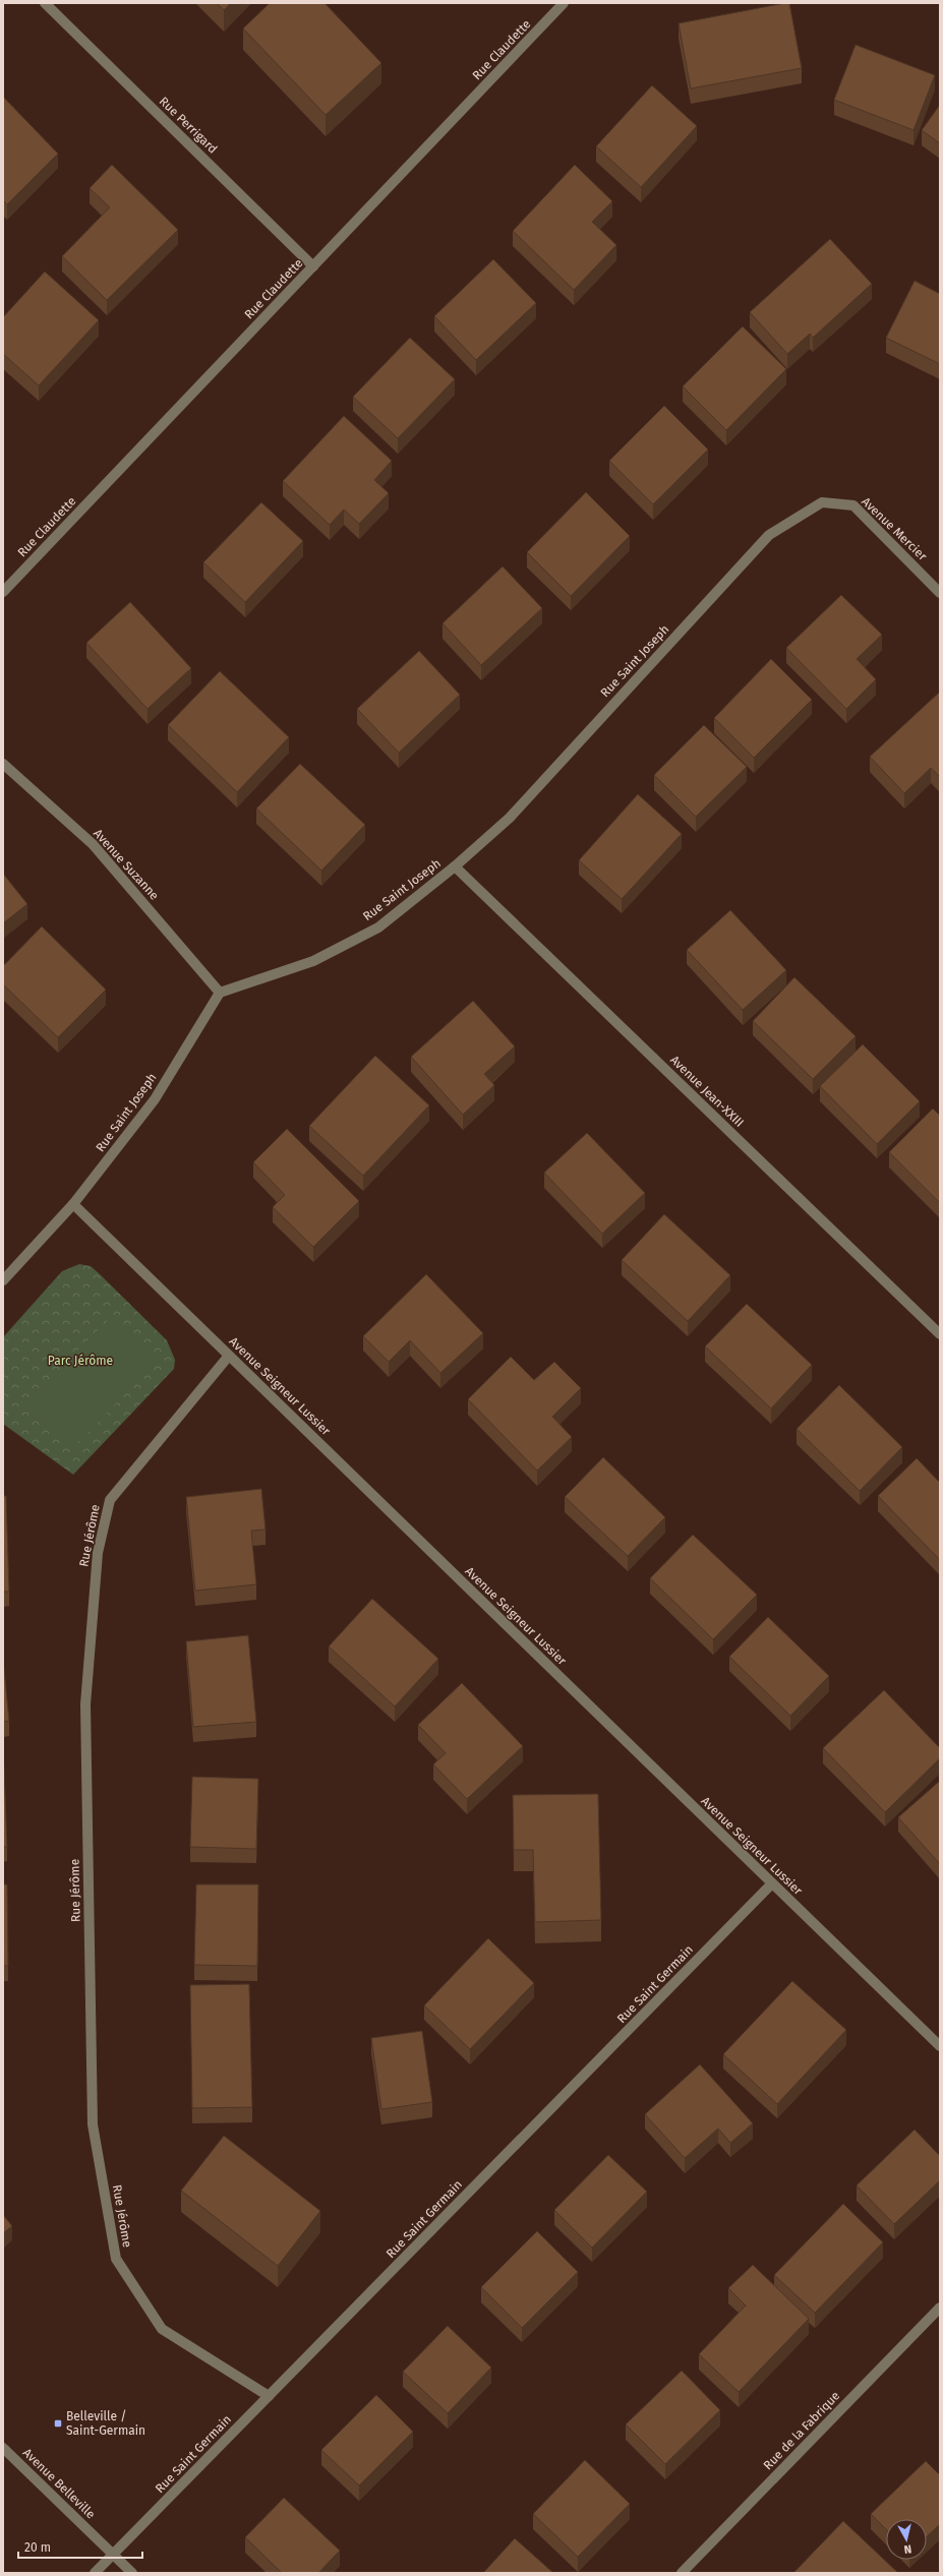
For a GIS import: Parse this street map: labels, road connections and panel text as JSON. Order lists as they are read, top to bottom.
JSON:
{
  "streets": {
    "street": [
      "Rue Claudette",
      "Rue Perrigard",
      "Avenue Mercier",
      "Rue Saint Joseph",
      "Avenue Suzanne",
      "Avenue Jean-XXIII",
      "Avenue Seigneur Lussier",
      "Rue Jérôme",
      "Rue Saint Germain",
      "Rue de la Fabrique",
      "Avenue Belleville"
    ]
  },
  "crossings": [
    ["Rue Claudette", "Rue Perrigard"],
    ["Avenue Mercier", "Rue Saint Joseph"],
    ["Rue Saint Joseph", "Avenue Suzanne"],
    ["Rue Saint Joseph", "Avenue Jean-XXIII"],
    ["Rue Saint Joseph", "Avenue Seigneur Lussier"],
    ["Avenue Seigneur Lussier", "Rue Jérôme"],
    ["Avenue Seigneur Lussier", "Rue Saint Germain"],
    ["Rue Jérôme", "Rue Saint Germain"],
    ["Rue Saint Germain", "Avenue Belleville"]
  ],
  "parks": ["Parc Jérôme"],
  "places": {
    "transit": ["Belleville / Saint-Germain"]
  },
  "scale_bar": "20 m",
  "north": "bottom"
}
